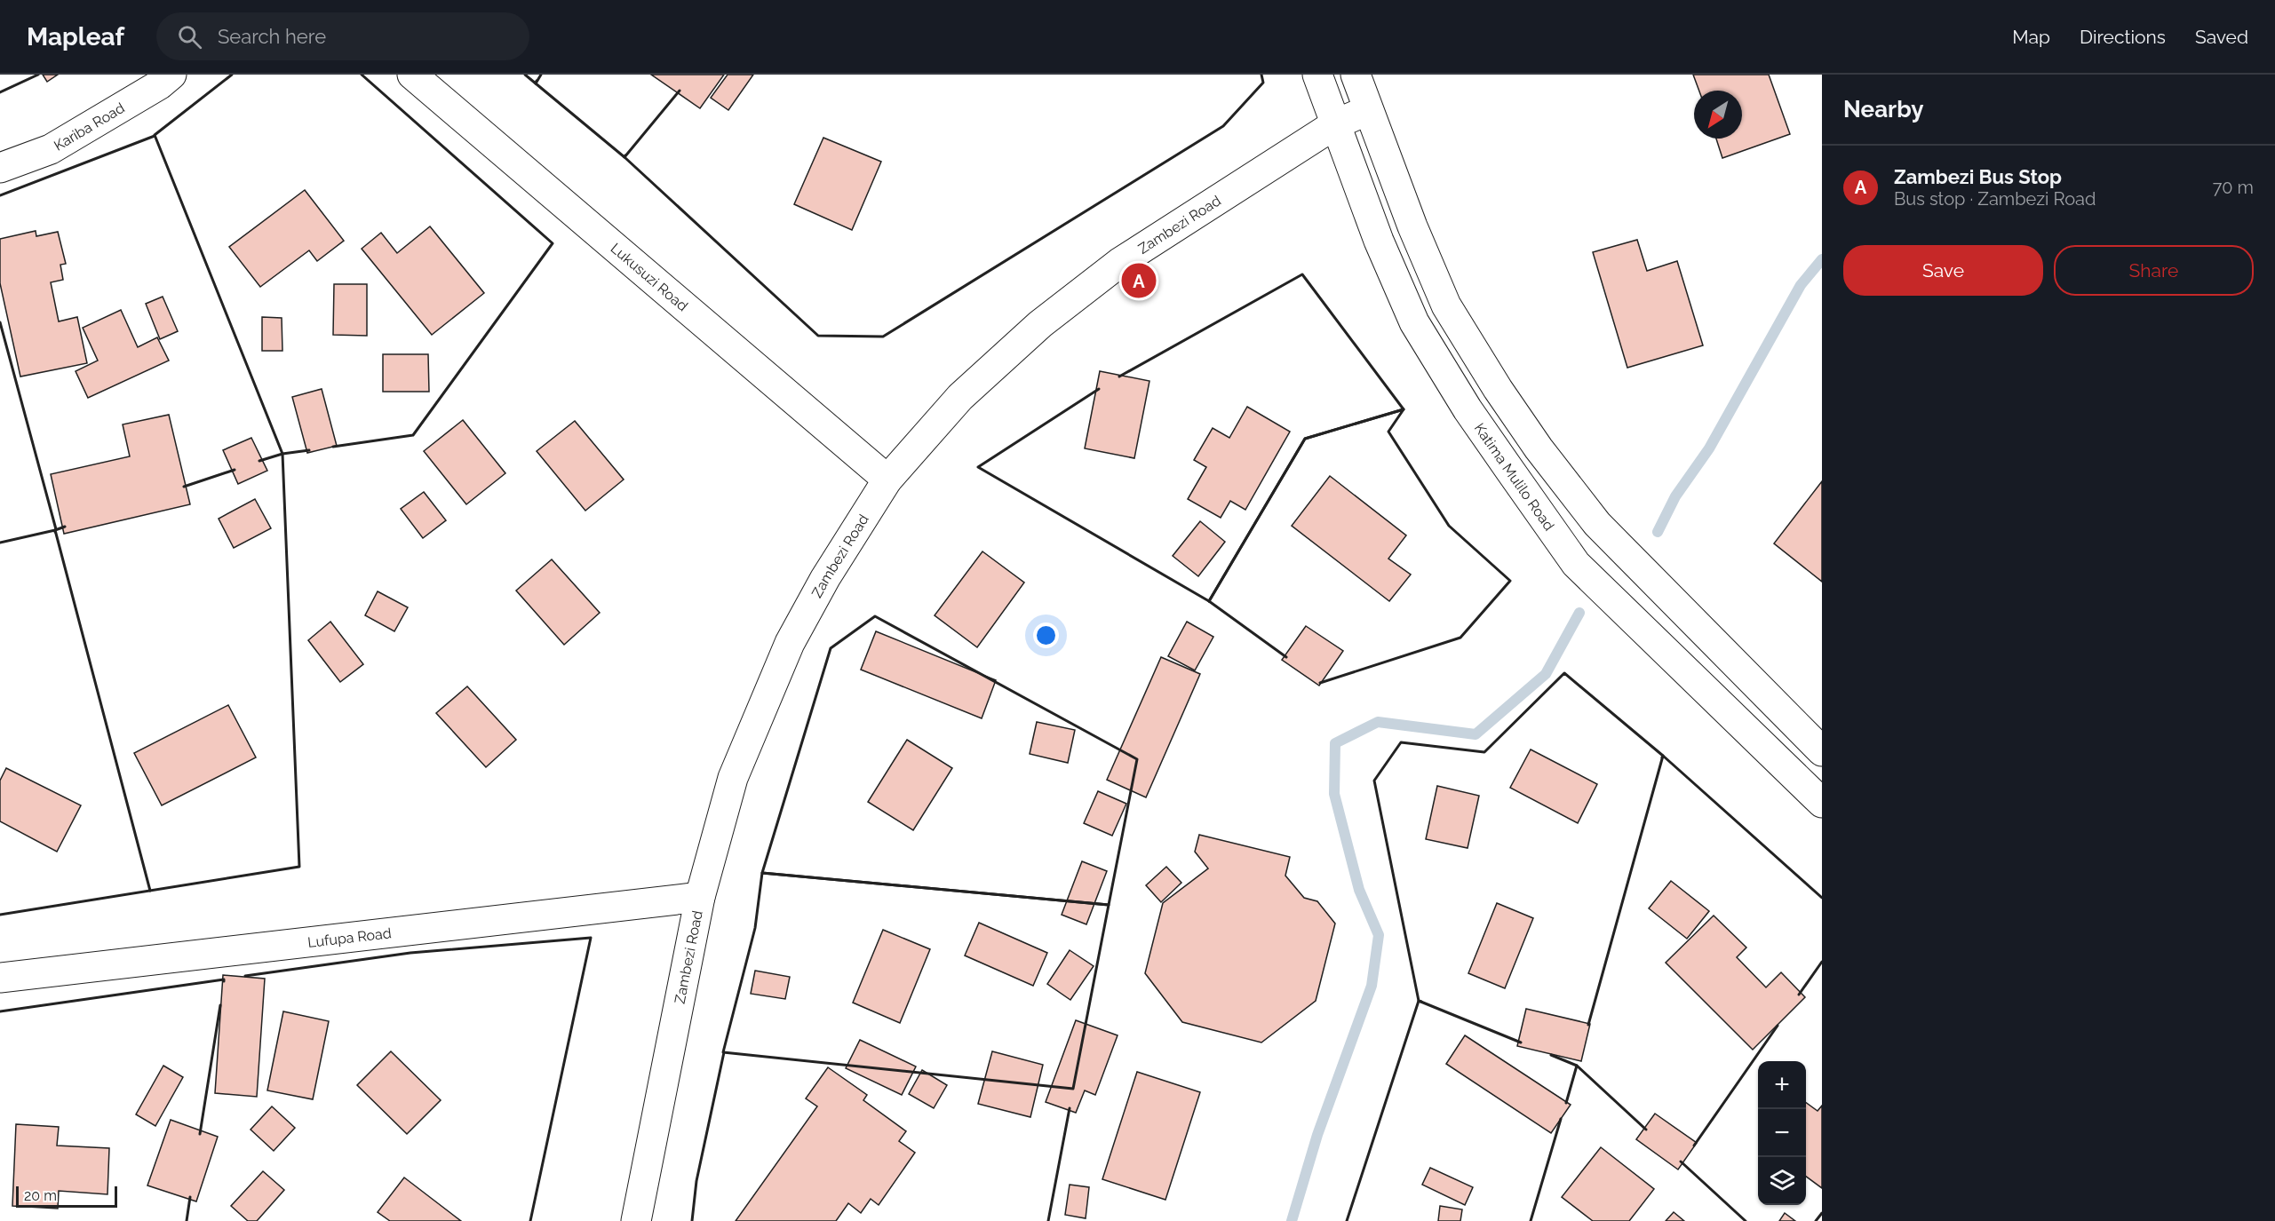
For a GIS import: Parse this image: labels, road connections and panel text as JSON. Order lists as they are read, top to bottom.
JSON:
{
  "streets": {
    "main road": [
      "Kariba Road",
      "Zambezi Road",
      "Lukusuzi Road",
      "Katima Mulilo Road",
      "Lufupa Road"
    ]
  },
  "crossings": [
    ["Zambezi Road", "Lukusuzi Road"],
    ["Zambezi Road", "Katima Mulilo Road"],
    ["Zambezi Road", "Lufupa Road"]
  ],
  "scale_bar": "20 m",
  "north": "bottom left",
  "page": {
    "header": "Mapleaf",
    "search": "Search here",
    "nav": ["Map", "Directions", "Saved"],
    "heading": "Nearby",
    "list": [
      {
        "mark": "A",
        "name": "Zambezi Bus Stop",
        "note": "Bus stop · Zambezi Road",
        "value": "70 m"
      }
    ],
    "buttons": ["Save", "Share"],
    "pins": "A",
    "map_buttons": ["+", "−"],
    "scale": "20 m"
  }
}
